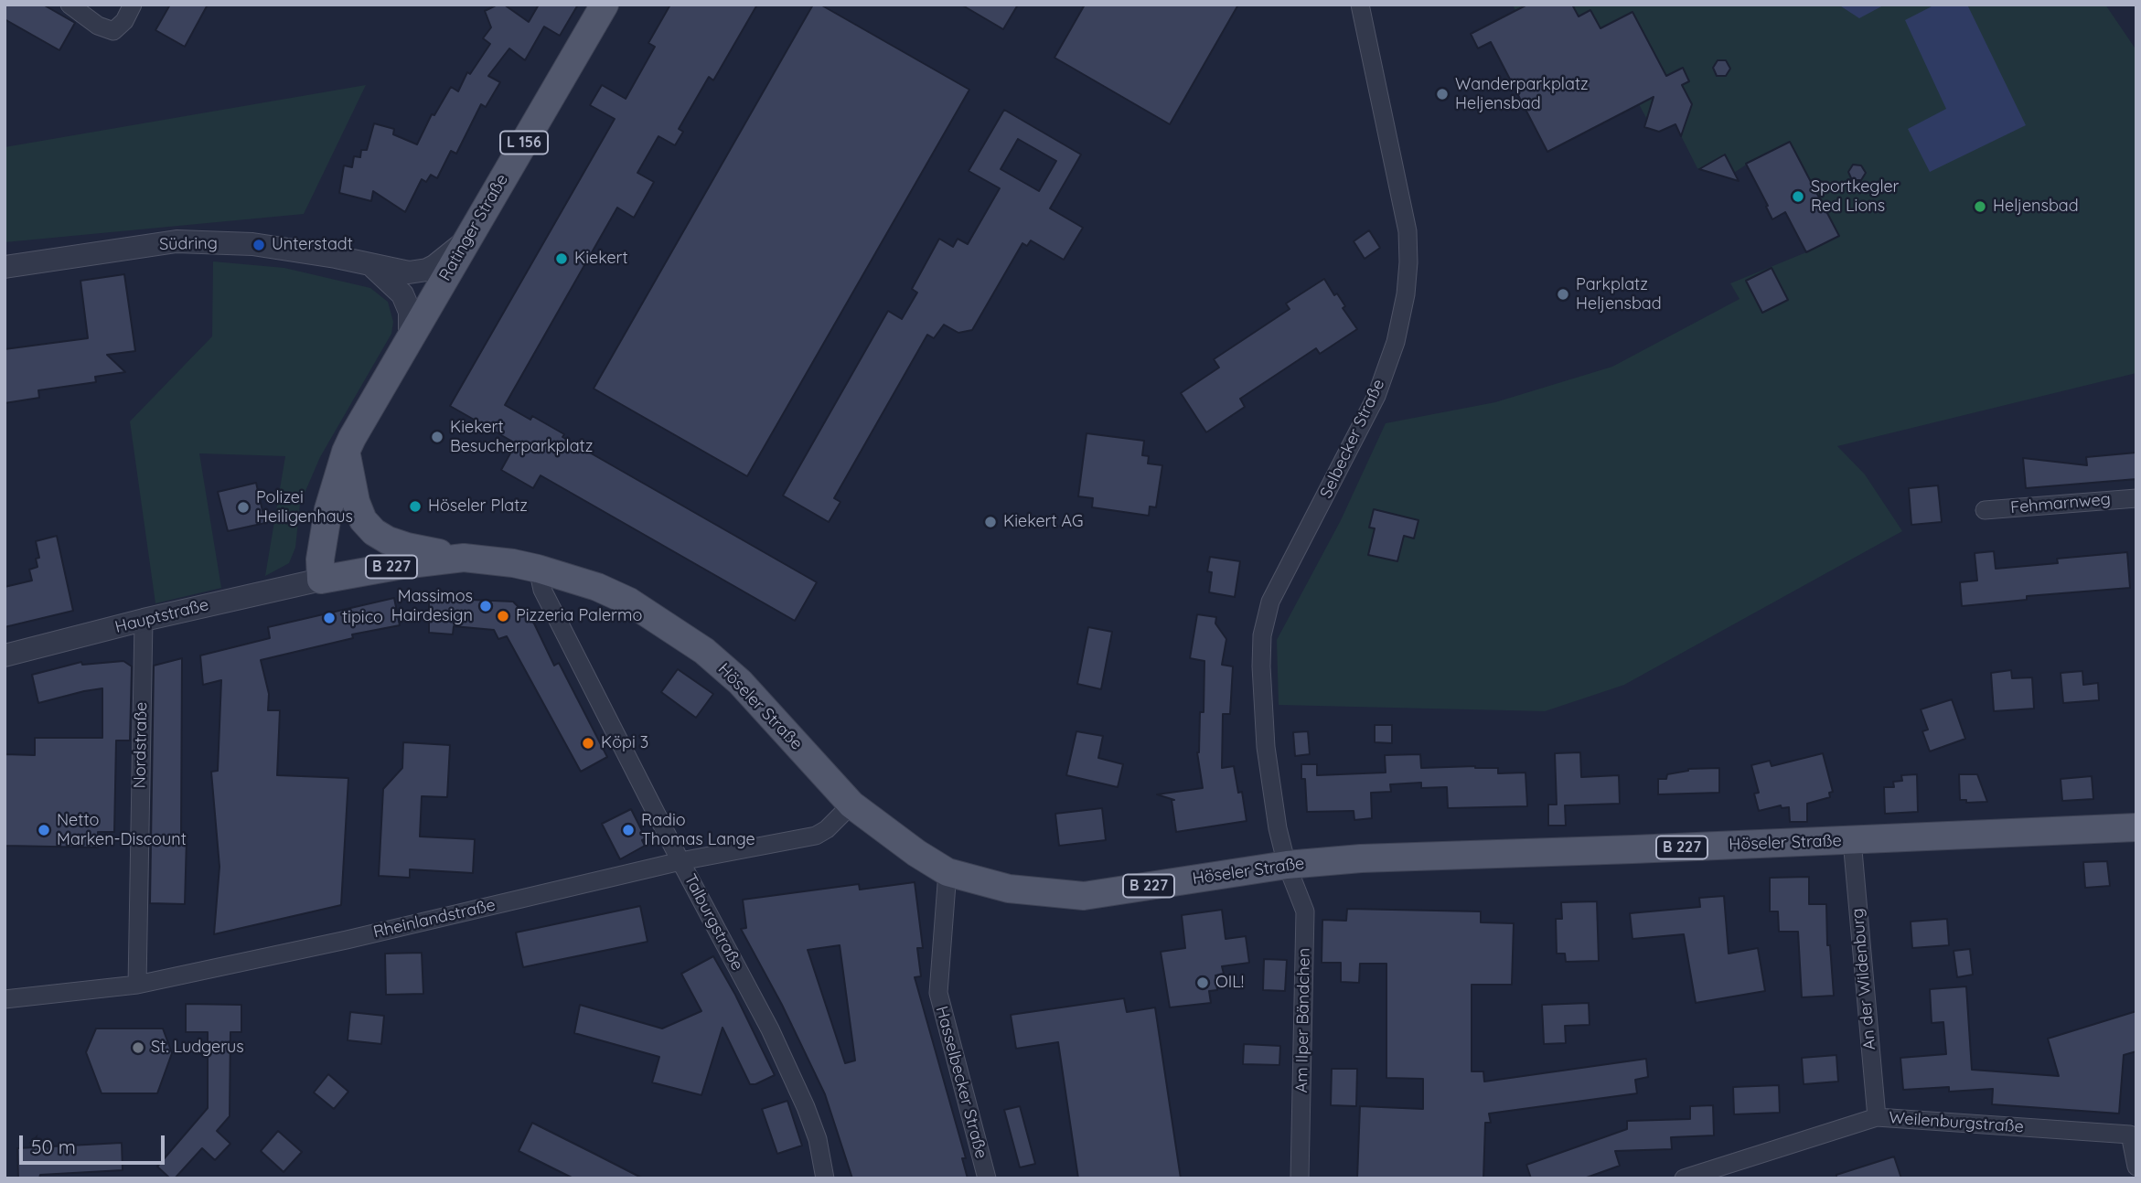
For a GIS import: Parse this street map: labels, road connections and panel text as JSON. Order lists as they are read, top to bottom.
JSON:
{
  "streets": {
    "main road": [
      "L 156",
      "Ratinger Straße",
      "B 227",
      "Höseler Straße"
    ],
    "street": [
      "Südring",
      "Selbecker Straße",
      "Fehmarnweg",
      "Hauptstraße",
      "Nordstraße",
      "Rheinlandstraße",
      "Talburgstraße",
      "An der Wildenburg",
      "Am Ilper Bändchen",
      "Hasselbecker Straße",
      "Weilenburgstraße"
    ]
  },
  "crossings": [
    ["Ratinger Straße", "Südring"],
    ["Ratinger Straße", "B 227"],
    ["Ratinger Straße", "Hauptstraße"],
    ["Ratinger Straße", "Höseler Straße"],
    ["Selbecker Straße", "Höseler Straße"],
    ["Selbecker Straße", "Am Ilper Bändchen"],
    ["B 227", "Höseler Straße"],
    ["Hauptstraße", "Höseler Straße"],
    ["Hauptstraße", "Nordstraße"],
    ["Höseler Straße", "Rheinlandstraße"],
    ["Höseler Straße", "Talburgstraße"],
    ["Höseler Straße", "An der Wildenburg"],
    ["Höseler Straße", "Am Ilper Bändchen"],
    ["Höseler Straße", "Hasselbecker Straße"],
    ["Nordstraße", "Rheinlandstraße"],
    ["Rheinlandstraße", "Talburgstraße"],
    ["An der Wildenburg", "Weilenburgstraße"]
  ],
  "places": [
    "Wanderparkplatz Heljensbad",
    "Sportkegler Red Lions",
    "Heljensbad",
    "Unterstadt",
    "Kiekert",
    "Parkplatz Heljensbad",
    "Kiekert Besucherparkplatz",
    "Höseler Platz",
    "Polizei Heiligenhaus",
    "Kiekert AG",
    "Massimos Hairdesign",
    "Pizzeria Palermo",
    "tipico",
    "Köpi 3",
    "Netto Marken-Discount",
    "Radio Thomas Lange",
    "OIL!",
    "St. Ludgerus"
  ],
  "scale_bar": "50 m"
}
